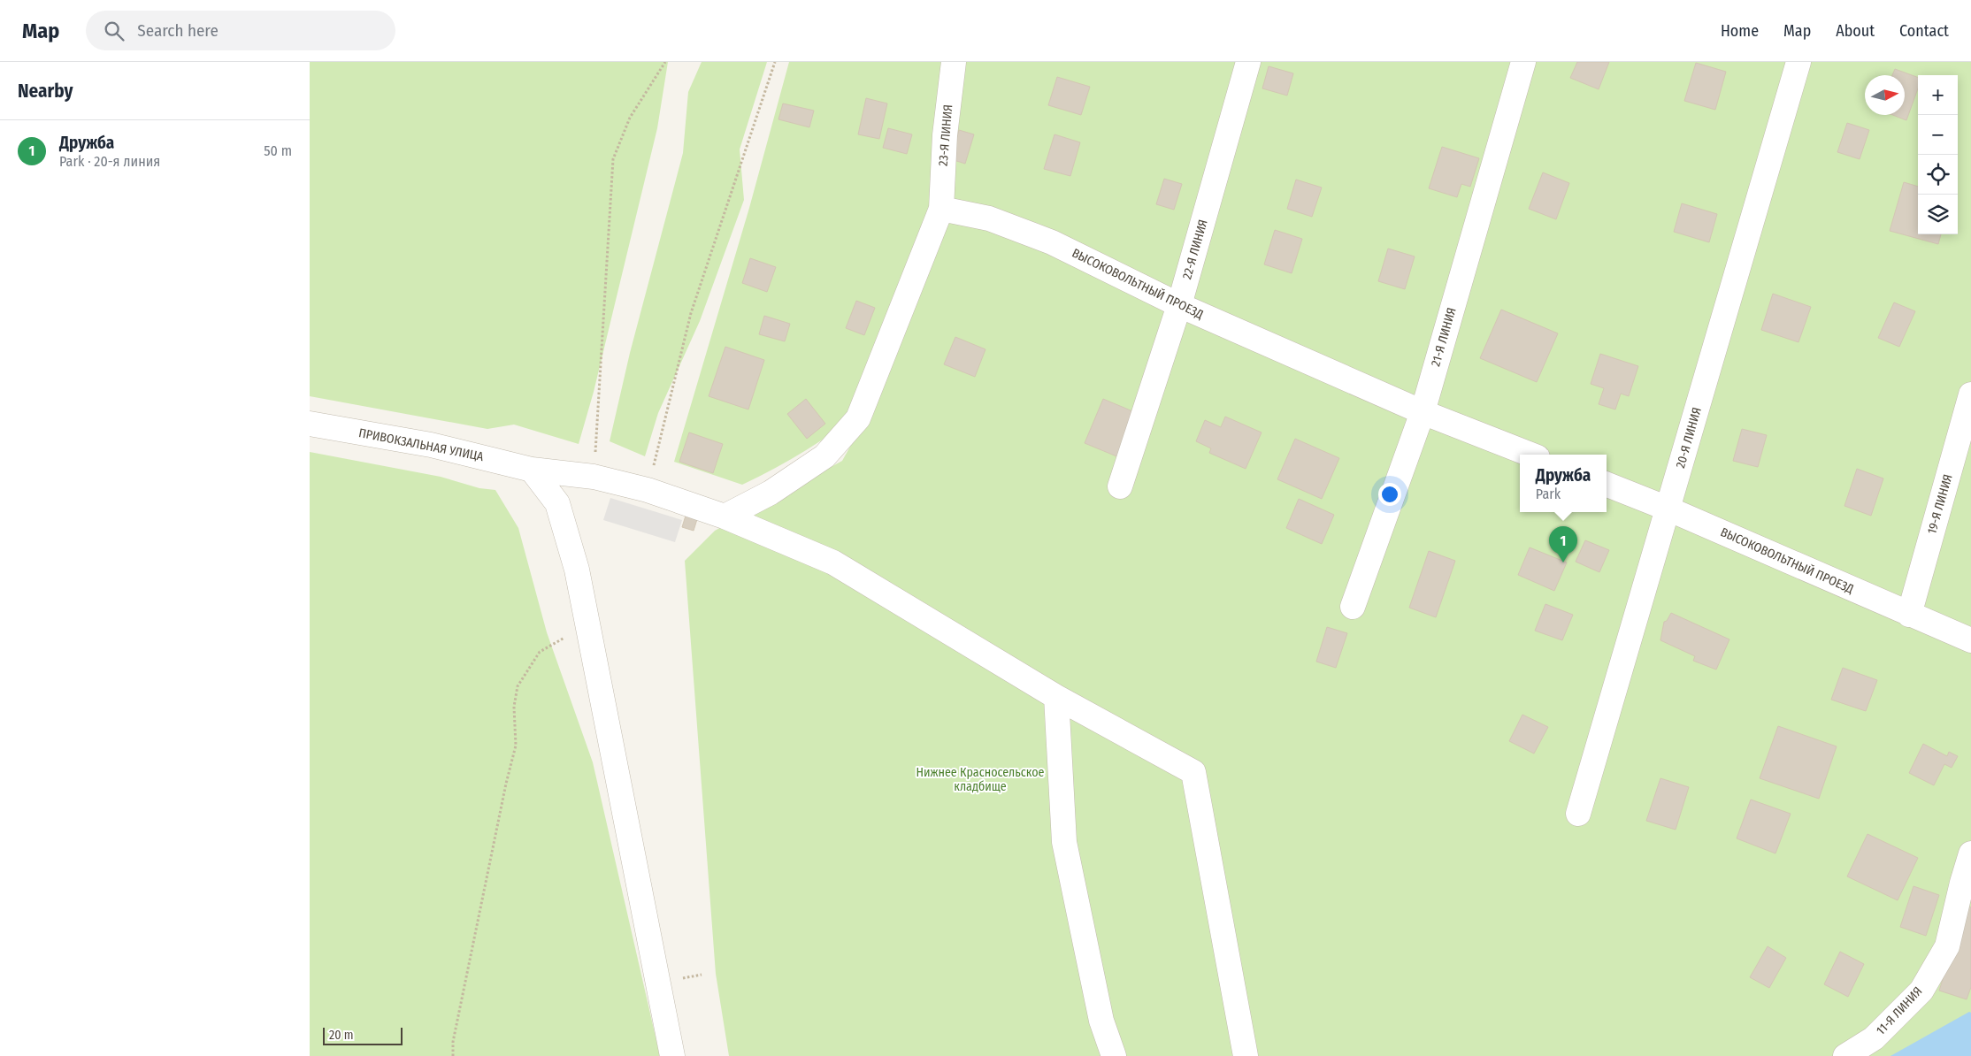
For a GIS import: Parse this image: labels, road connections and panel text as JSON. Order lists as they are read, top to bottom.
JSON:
{
  "streets": {
    "street": [
      "23-Я ЛИНИЯ",
      "22-Я ЛИНИЯ",
      "ВЫСОКОВОЛЬТНЫЙ ПРОЕЗД",
      "21-Я ЛИНИЯ",
      "20-Я ЛИНИЯ",
      "ПРИВОКЗАЛЬНАЯ УЛИЦА",
      "19-Я ЛИНИЯ",
      "11-Я ЛИНИЯ"
    ]
  },
  "crossings": [
    ["23-Я ЛИНИЯ", "ВЫСОКОВОЛЬТНЫЙ ПРОЕЗД"],
    ["22-Я ЛИНИЯ", "ВЫСОКОВОЛЬТНЫЙ ПРОЕЗД"],
    ["ВЫСОКОВОЛЬТНЫЙ ПРОЕЗД", "21-Я ЛИНИЯ"],
    ["ВЫСОКОВОЛЬТНЫЙ ПРОЕЗД", "20-Я ЛИНИЯ"],
    ["ВЫСОКОВОЛЬТНЫЙ ПРОЕЗД", "19-Я ЛИНИЯ"]
  ],
  "parks": ["Нижнее Красносельское кладбище"],
  "scale_bar": "20 m",
  "north": "right",
  "page": {
    "header": "Map",
    "search": "Search here",
    "nav": [
      "Home",
      "Map",
      "About",
      "Contact"
    ],
    "heading": "Nearby",
    "map_buttons": ["+", "−"],
    "list": [
      {
        "mark": "1",
        "name": "Дружба",
        "note": "Park · 20-я линия",
        "value": "50 m"
      }
    ],
    "popup": ["Дружба", "Park"],
    "pins": "1",
    "scale": "20 m"
  }
}
